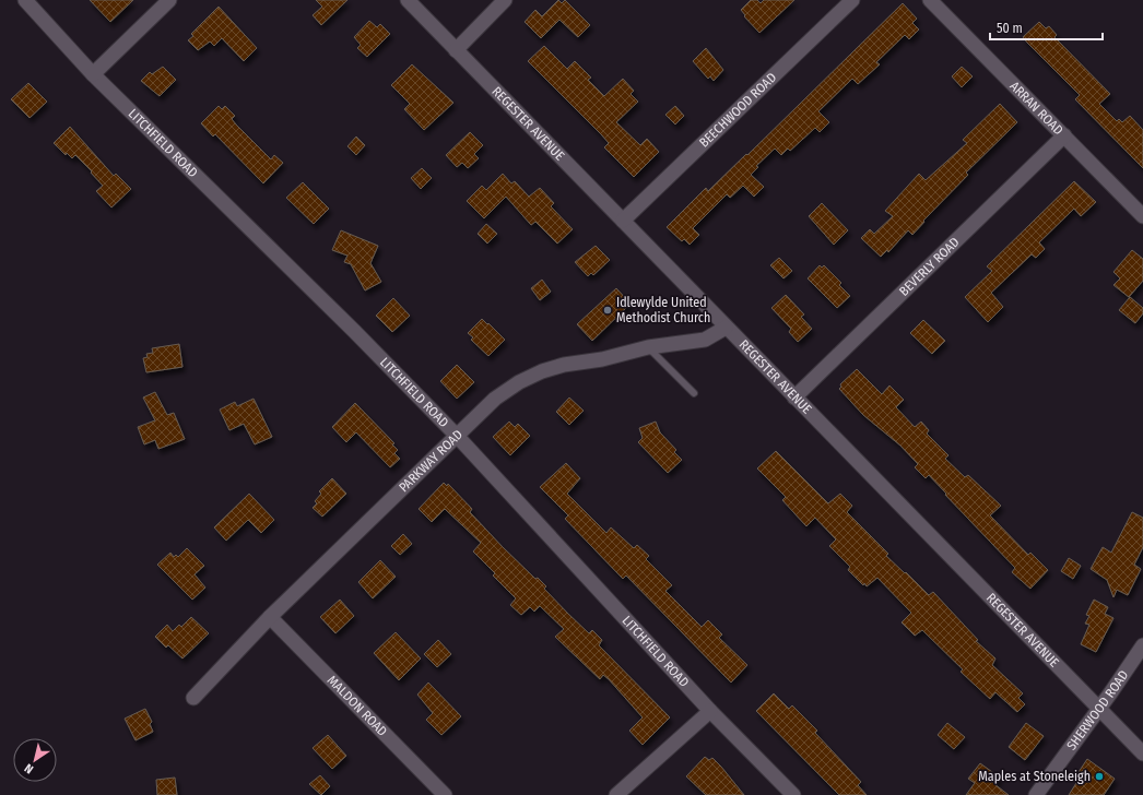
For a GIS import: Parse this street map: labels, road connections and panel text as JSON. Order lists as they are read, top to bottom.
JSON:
{
  "streets": {
    "street": [
      "ARRAN ROAD",
      "BEECHWOOD ROAD",
      "REGESTER AVENUE",
      "LITCHFIELD ROAD",
      "BEVERLY ROAD",
      "PARKWAY ROAD",
      "MALDON ROAD",
      "SHERWOOD ROAD"
    ]
  },
  "crossings": [
    ["ARRAN ROAD", "BEVERLY ROAD"],
    ["BEECHWOOD ROAD", "REGESTER AVENUE"],
    ["REGESTER AVENUE", "BEVERLY ROAD"],
    ["REGESTER AVENUE", "PARKWAY ROAD"],
    ["REGESTER AVENUE", "SHERWOOD ROAD"],
    ["LITCHFIELD ROAD", "PARKWAY ROAD"],
    ["PARKWAY ROAD", "MALDON ROAD"]
  ],
  "places": ["Idlewylde United Methodist Church", "Maples at Stoneleigh"],
  "scale_bar": "50 m",
  "north": "bottom left"
}
